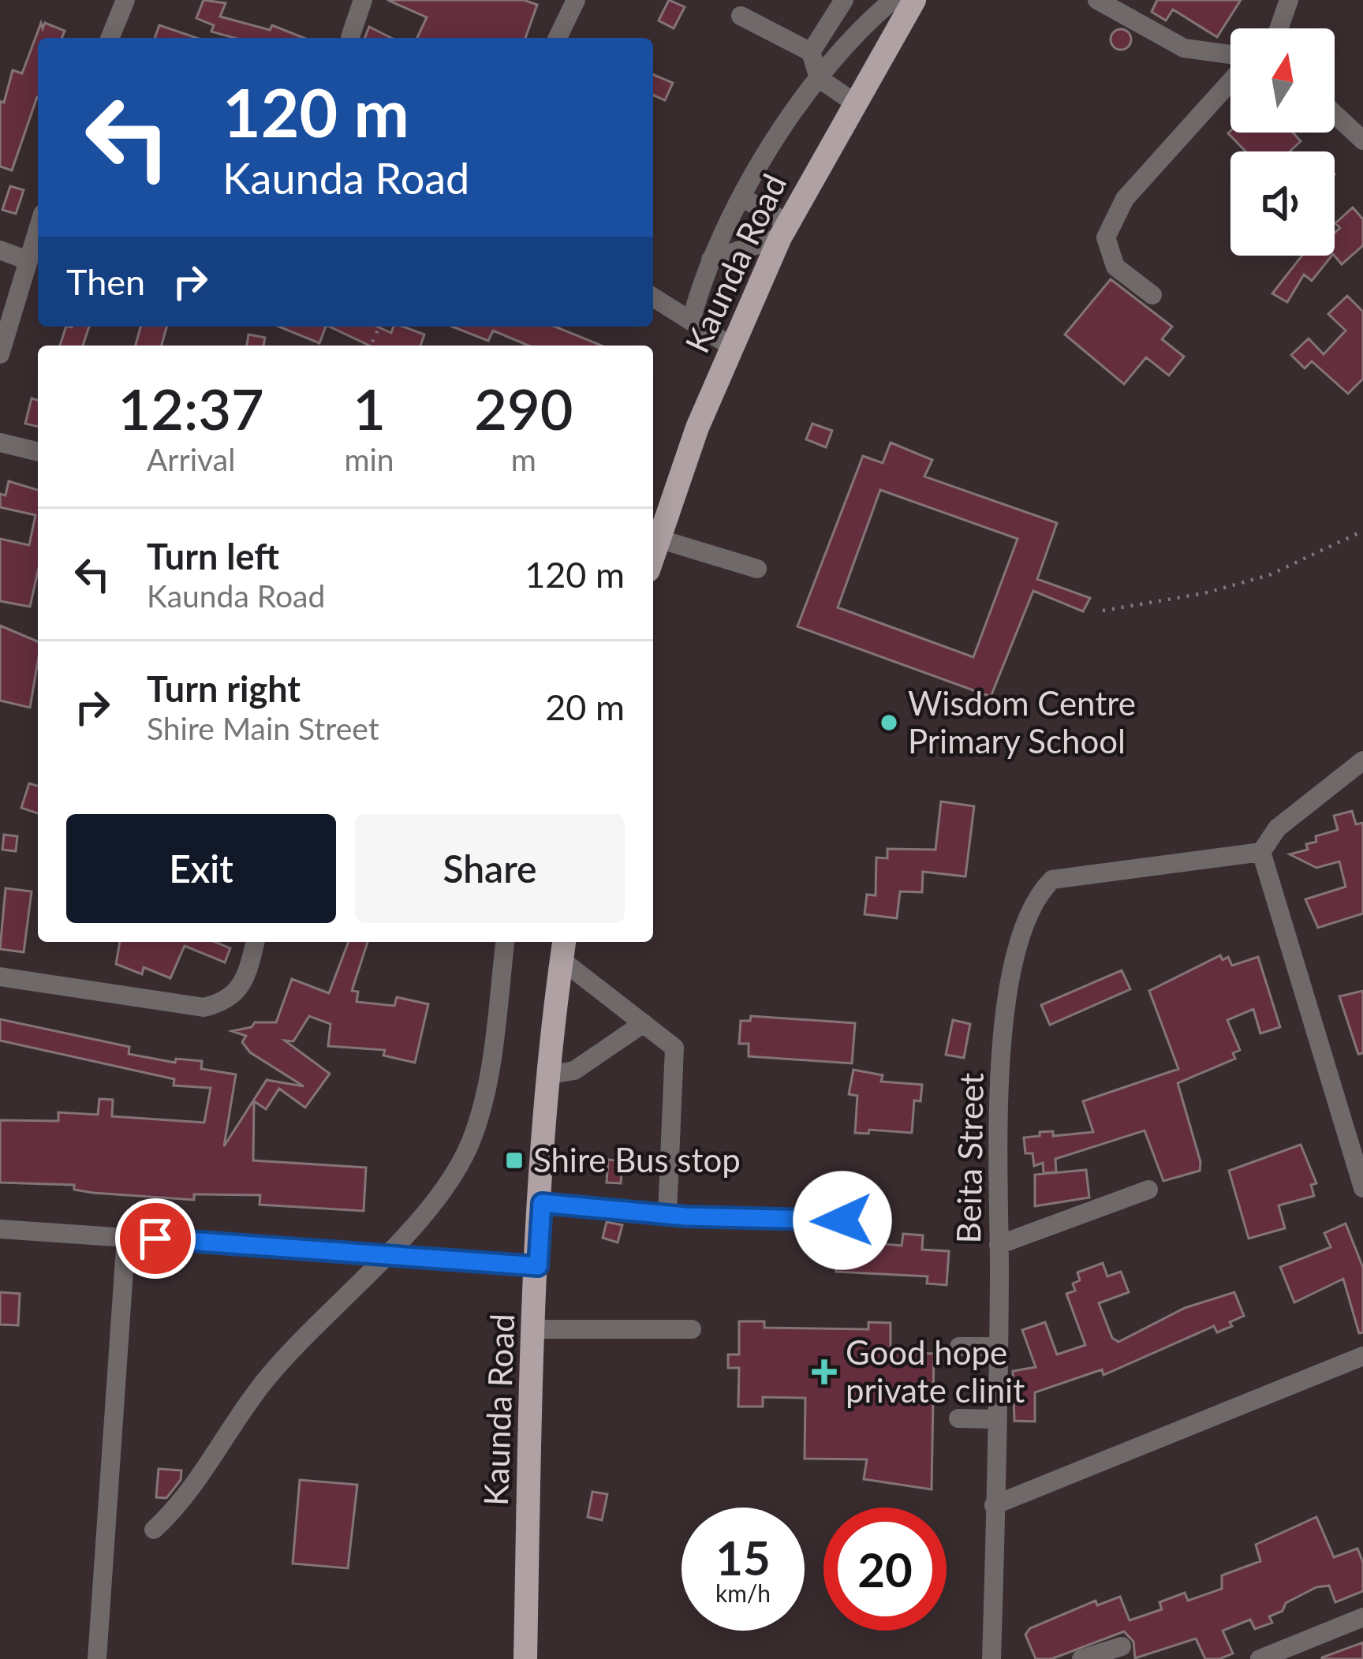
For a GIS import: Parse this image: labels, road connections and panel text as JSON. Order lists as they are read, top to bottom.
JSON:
{
  "streets": {
    "main road": ["Kaunda Road"],
    "street": ["Beita Street"]
  },
  "places": {
    "other": ["Wisdom Centre Primary School"],
    "transit": ["Shire Bus stop"],
    "health": ["Good hope private clinit"]
  },
  "north": "top",
  "page": {
    "turn": ["120 m", "Kaunda Road"],
    "then": "Then",
    "eta": [
      "12:37",
      "Arrival",
      "1",
      "min",
      "290",
      "m"
    ],
    "list": [
      {
        "name": "Turn left",
        "note": "Kaunda Road",
        "value": "120 m"
      },
      {
        "name": "Turn right",
        "note": "Shire Main Street",
        "value": "20 m"
      }
    ],
    "buttons": ["Exit", "Share"],
    "speed": "15 km/h",
    "limit": "20"
  }
}
